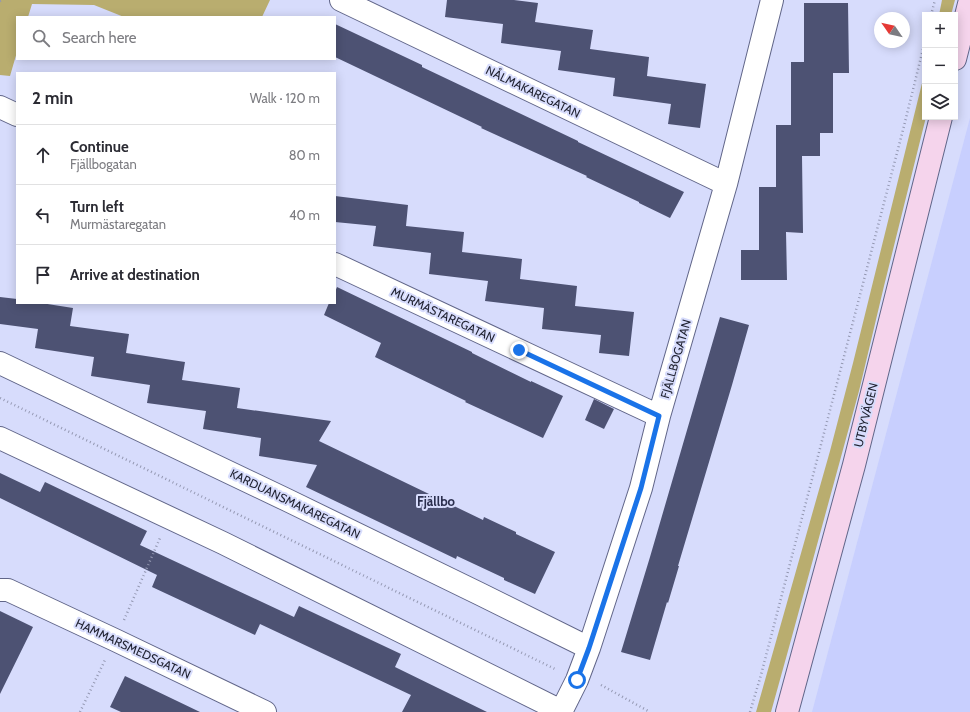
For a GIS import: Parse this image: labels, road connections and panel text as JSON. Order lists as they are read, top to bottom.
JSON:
{
  "streets": {
    "street": [
      "NÅLMAKAREGATAN",
      "MURMÄSTAREGATAN",
      "FJÄLLBOGATAN",
      "UTBYVÄGEN",
      "KARDUANSMAKAREGATAN",
      "HAMMARSMEDSGATAN"
    ]
  },
  "crossings": [
    ["NÅLMAKAREGATAN", "FJÄLLBOGATAN"],
    ["MURMÄSTAREGATAN", "FJÄLLBOGATAN"],
    ["FJÄLLBOGATAN", "KARDUANSMAKAREGATAN"]
  ],
  "districts": ["Fjällbo"],
  "north": "top left",
  "page": {
    "map_buttons": ["+", "−"],
    "search": "Search here",
    "heading": ["2 min", "Walk · 120 m"],
    "list": [
      ["Continue", "Fjällbogatan", "80 m"],
      ["Turn left", "Murmästaregatan", "40 m"],
      "Arrive at destination"
    ]
  }
}
